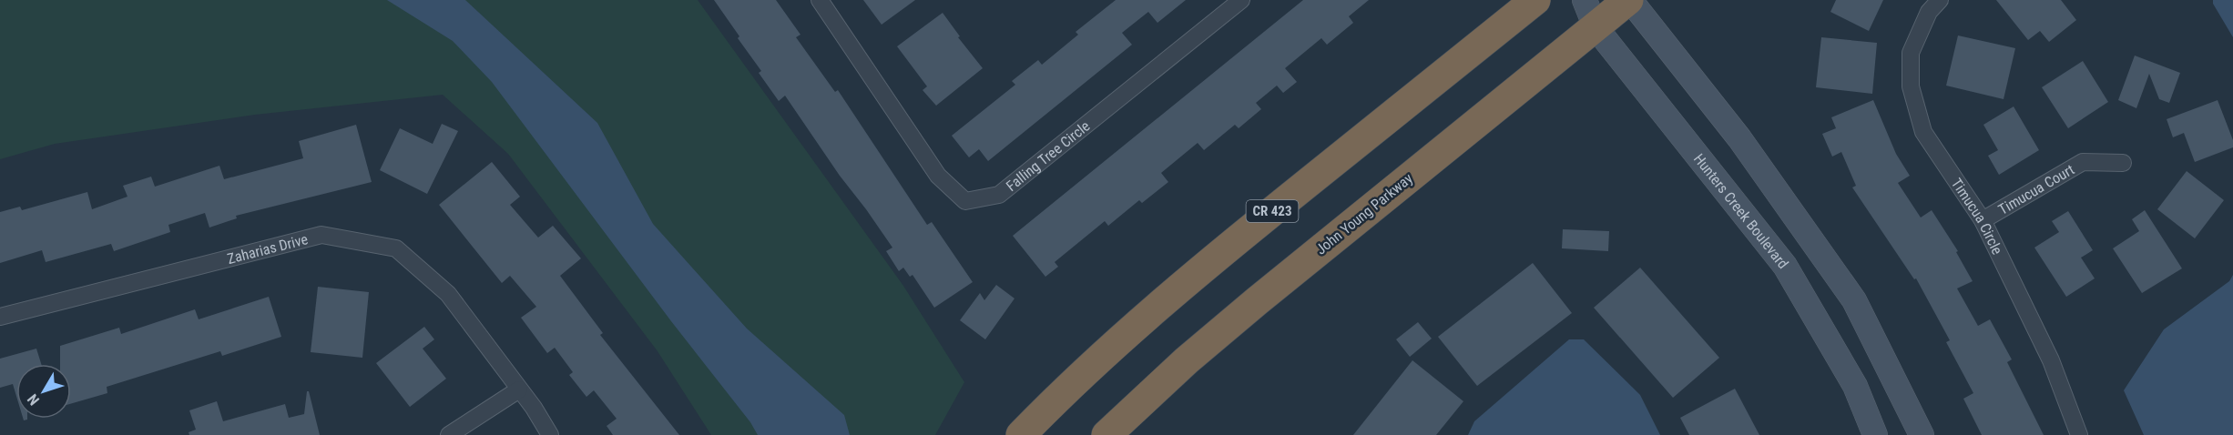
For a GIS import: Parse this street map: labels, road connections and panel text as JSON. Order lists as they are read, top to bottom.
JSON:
{
  "streets": {
    "highway": ["CR 423", "John Young Parkway"],
    "street": [
      "Falling Tree Circle",
      "Timucua Court",
      "Hunters Creek Boulevard",
      "Timucua Circle",
      "Zaharias Drive"
    ]
  },
  "crossings": [
    ["Timucua Court", "Timucua Circle"],
    ["Hunters Creek Boulevard", "John Young Parkway"]
  ],
  "north": "bottom left"
}
